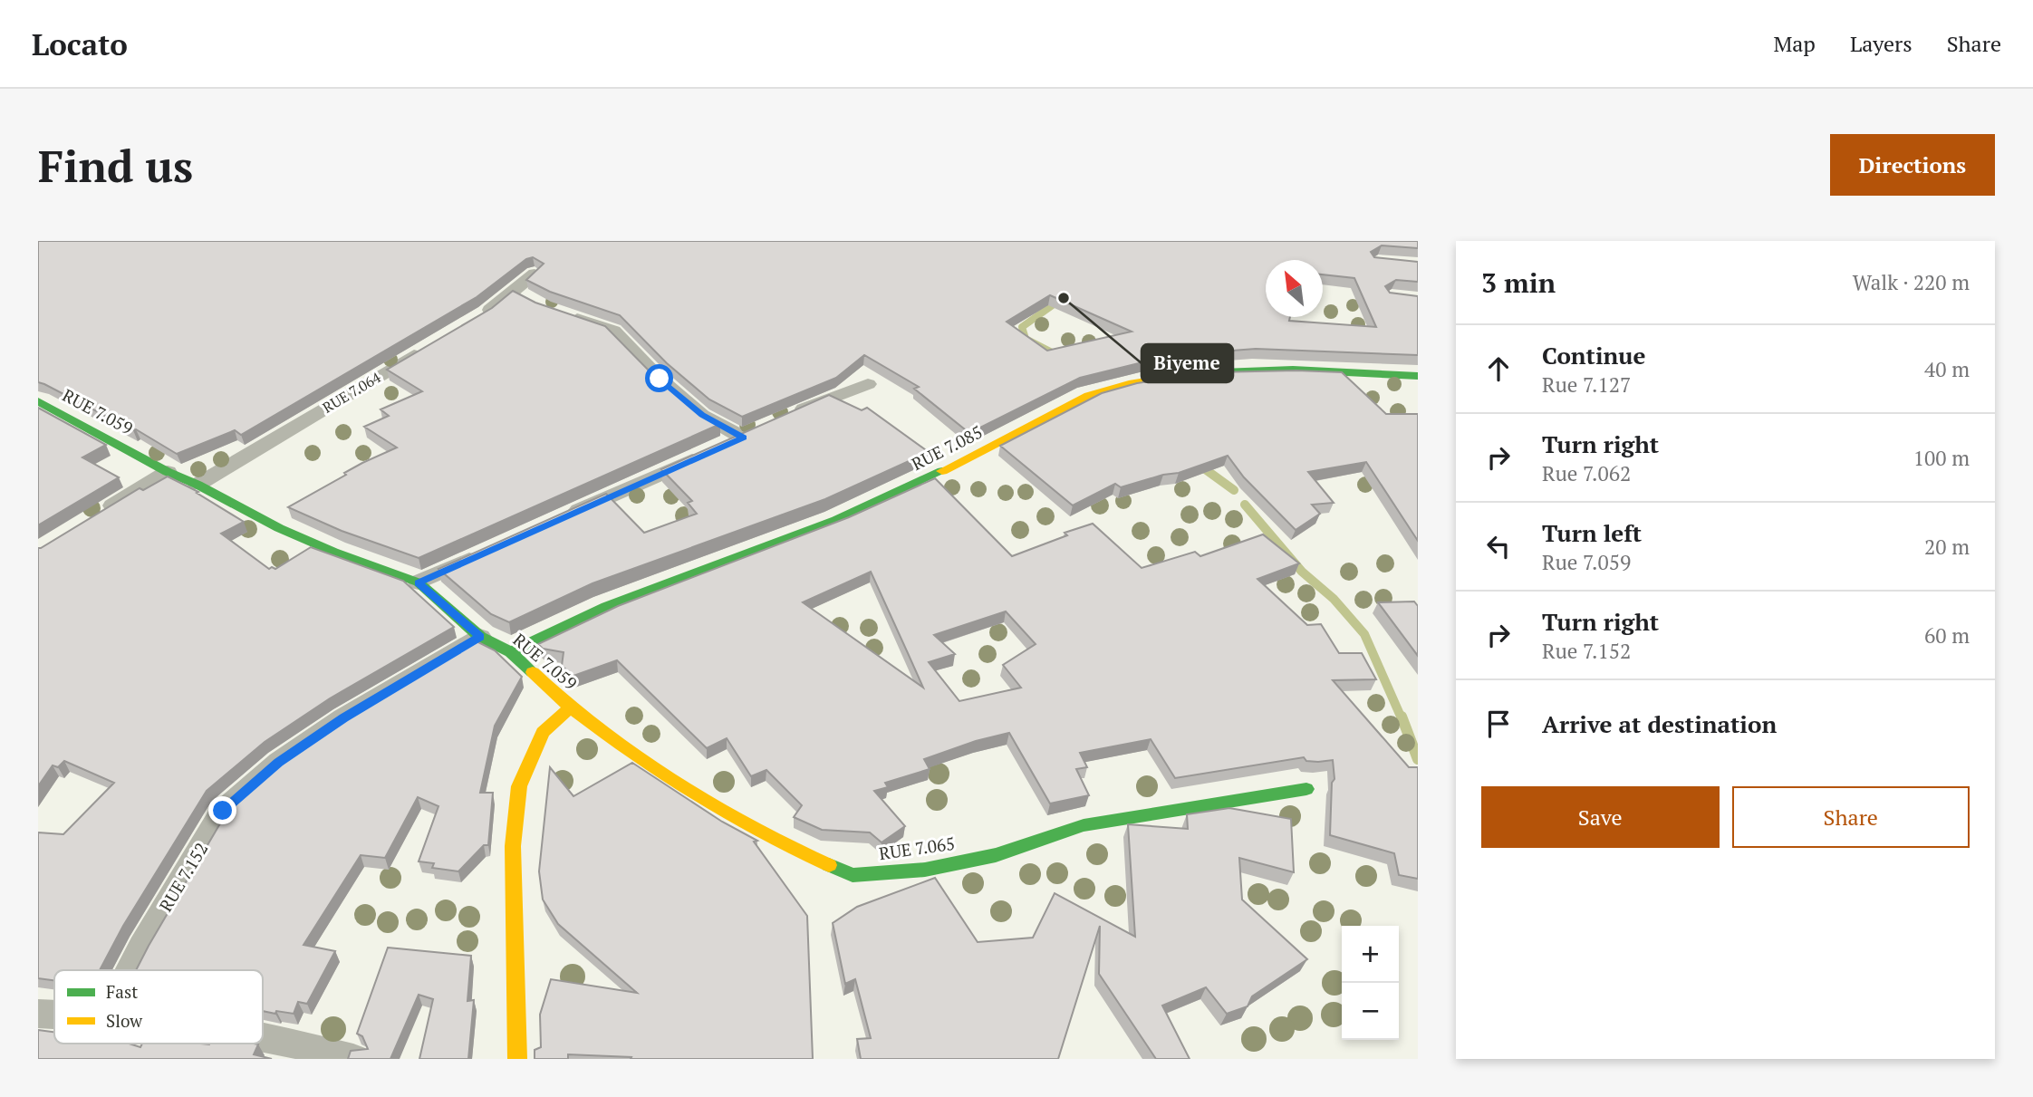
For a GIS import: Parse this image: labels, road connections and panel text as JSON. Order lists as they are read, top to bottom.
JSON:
{
  "streets": {
    "street": [
      "RUE 7.064",
      "RUE 7.059",
      "RUE 7.085",
      "RUE 7.065",
      "RUE 7.152"
    ]
  },
  "crossings": [
    ["RUE 7.064", "RUE 7.059"],
    ["RUE 7.059", "RUE 7.085"],
    ["RUE 7.059", "RUE 7.065"],
    ["RUE 7.059", "RUE 7.152"]
  ],
  "places": ["Biyeme"],
  "legend": ["Fast", "Slow"],
  "north": "top left",
  "page": {
    "header": "Locato",
    "nav": ["Map", "Layers", "Share"],
    "buttons": [
      "Directions",
      ["Save", "Share"]
    ],
    "title": "Find us",
    "heading": ["3 min", "Walk · 220 m"],
    "list": [
      ["Continue", "Rue 7.127", "40 m"],
      ["Turn right", "Rue 7.062", "100 m"],
      ["Turn left", "Rue 7.059", "20 m"],
      ["Turn right", "Rue 7.152", "60 m"],
      "Arrive at destination"
    ],
    "map_buttons": ["+", "−"]
  }
}
